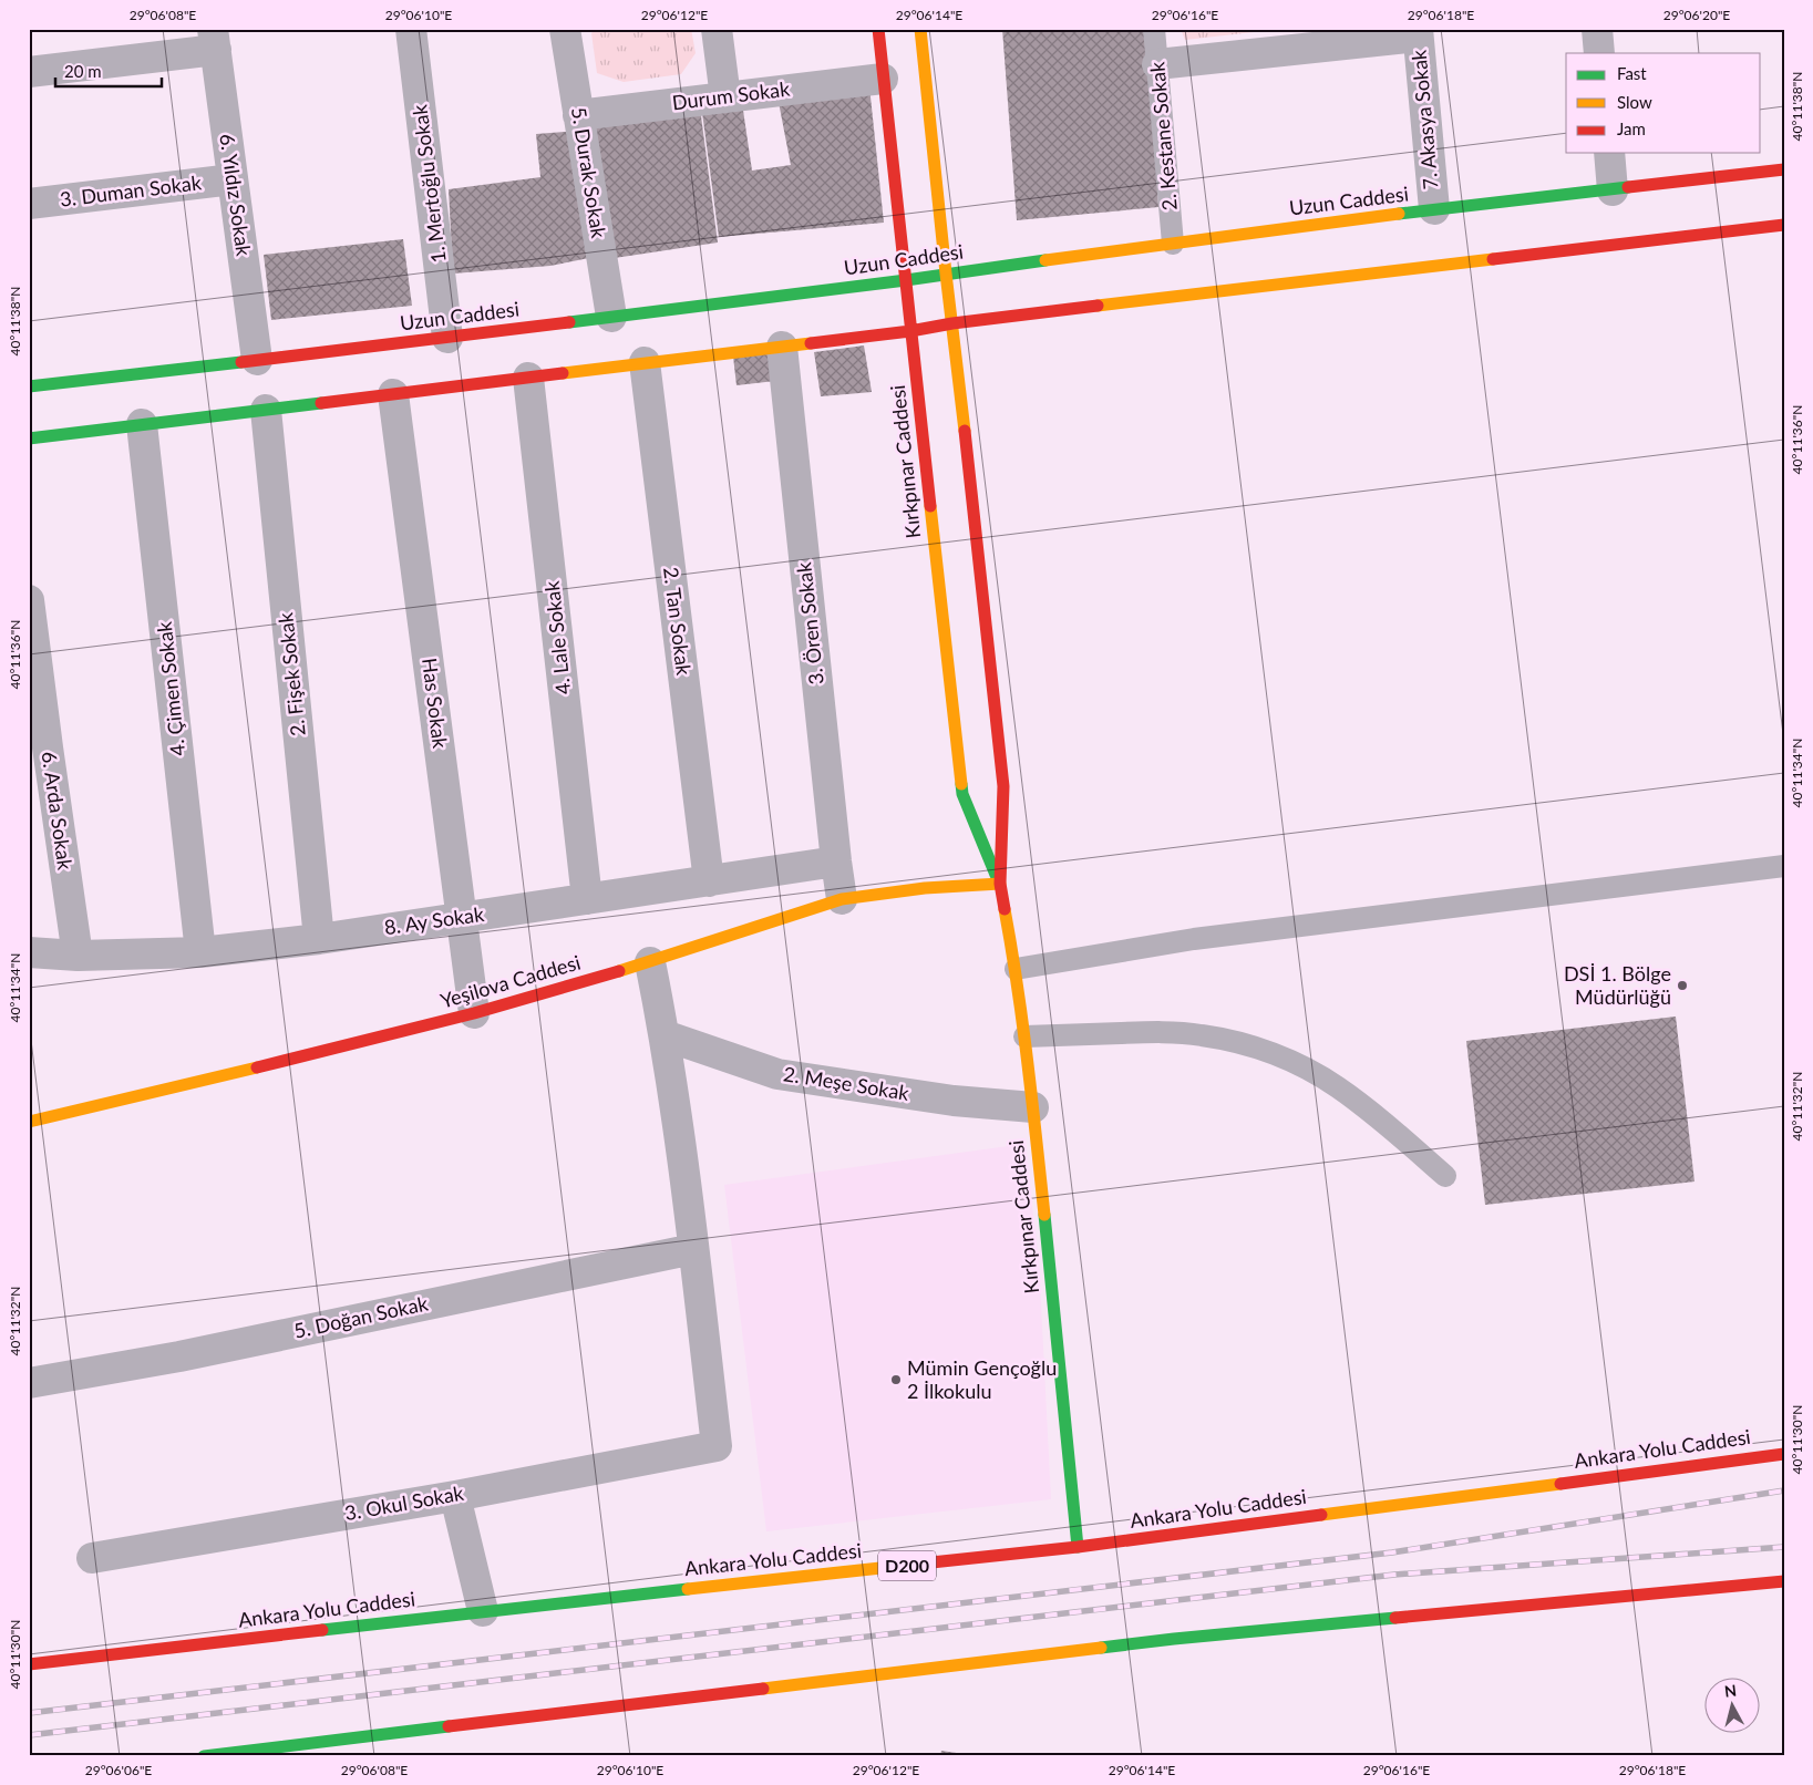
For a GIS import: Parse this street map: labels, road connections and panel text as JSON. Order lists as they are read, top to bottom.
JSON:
{
  "streets": {
    "main road": [
      "Uzun Caddesi",
      "Kırkpınar Caddesi",
      "Yeşilova Caddesi",
      "Ankara Yolu Caddesi",
      "D200"
    ],
    "street": [
      "Durum Sokak",
      "7. Akasya Sokak",
      "5. Durak Sokak",
      "1. Mertoğlu Sokak",
      "3. Duman Sokak",
      "6. Yıldız Sokak",
      "2. Tan Sokak",
      "3. Ören Sokak",
      "4. Lale Sokak",
      "2. Fişek Sokak",
      "4. Çimen Sokak",
      "Has Sokak",
      "6. Arda Sokak",
      "8. Ay Sokak",
      "2. Meşe Sokak",
      "5. Doğan Sokak",
      "3. Okul Sokak"
    ],
    "lane": ["2. Kestane Sokak"]
  },
  "crossings": [
    ["Durum Sokak", "5. Durak Sokak"],
    ["Durum Sokak", "Kırkpınar Caddesi"],
    ["7. Akasya Sokak", "Uzun Caddesi"],
    ["2. Kestane Sokak", "Uzun Caddesi"],
    ["5. Durak Sokak", "Uzun Caddesi"],
    ["1. Mertoğlu Sokak", "Uzun Caddesi"],
    ["3. Duman Sokak", "6. Yıldız Sokak"],
    ["6. Yıldız Sokak", "Uzun Caddesi"],
    ["Uzun Caddesi", "Kırkpınar Caddesi"],
    ["Kırkpınar Caddesi", "Yeşilova Caddesi"],
    ["Kırkpınar Caddesi", "2. Meşe Sokak"],
    ["Kırkpınar Caddesi", "Ankara Yolu Caddesi"],
    ["2. Tan Sokak", "8. Ay Sokak"],
    ["3. Ören Sokak", "8. Ay Sokak"],
    ["3. Ören Sokak", "Yeşilova Caddesi"],
    ["4. Lale Sokak", "8. Ay Sokak"],
    ["2. Fişek Sokak", "8. Ay Sokak"],
    ["4. Çimen Sokak", "8. Ay Sokak"],
    ["Has Sokak", "8. Ay Sokak"],
    ["Has Sokak", "Yeşilova Caddesi"],
    ["6. Arda Sokak", "8. Ay Sokak"],
    ["5. Doğan Sokak", "3. Okul Sokak"]
  ],
  "places": ["DSİ 1. Bölge Müdürlüğü", "Mümin Gençoğlu 2 İlkokulu"],
  "legend": ["Fast", "Slow", "Jam"],
  "scale_bar": "20 m",
  "north": "top",
  "coordinates": [
    "29°06'08\"E",
    "29°06'10\"E",
    "29°06'12\"E",
    "29°06'14\"E",
    "29°06'16\"E",
    "29°06'18\"E",
    "29°06'20\"E",
    "40°11'38\"N",
    "40°11'36\"N",
    "40°11'34\"N",
    "40°11'32\"N",
    "40°11'30\"N",
    "29°06'06\"E"
  ]
}
